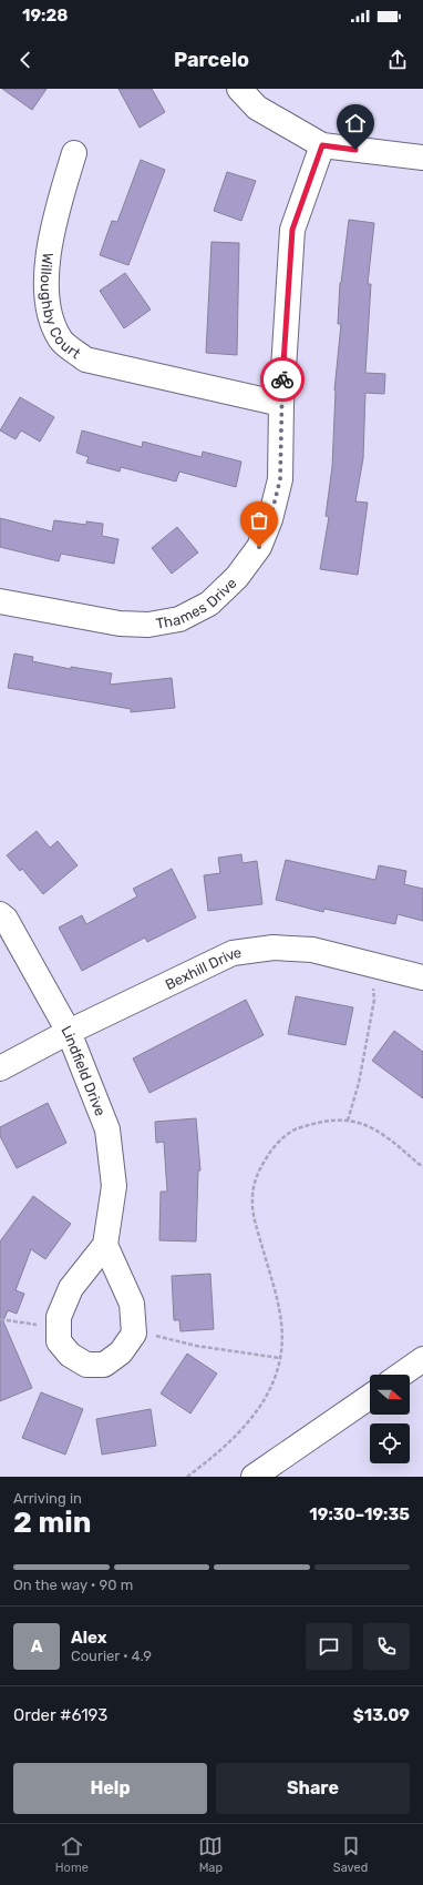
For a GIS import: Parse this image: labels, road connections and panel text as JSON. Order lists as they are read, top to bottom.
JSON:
{
  "streets": {
    "street": [
      "Willoughby Court",
      "Thames Drive",
      "Bexhill Drive",
      "Lindfield Drive"
    ]
  },
  "crossings": [
    ["Willoughby Court", "Thames Drive"],
    ["Bexhill Drive", "Lindfield Drive"]
  ],
  "north": "right",
  "page": {
    "status": "19:28",
    "header": "Parcelo",
    "heading": ["2 min", "Arriving in", "19:30–19:35"],
    "panel": [
      "Alex",
      "Courier · 4.9",
      "Order #6193",
      "$13.09"
    ],
    "bar": "On the way · 90 m",
    "round": "A",
    "buttons": ["Help", "Share"],
    "tabs": ["Home", "Map", "Saved"]
  }
}
